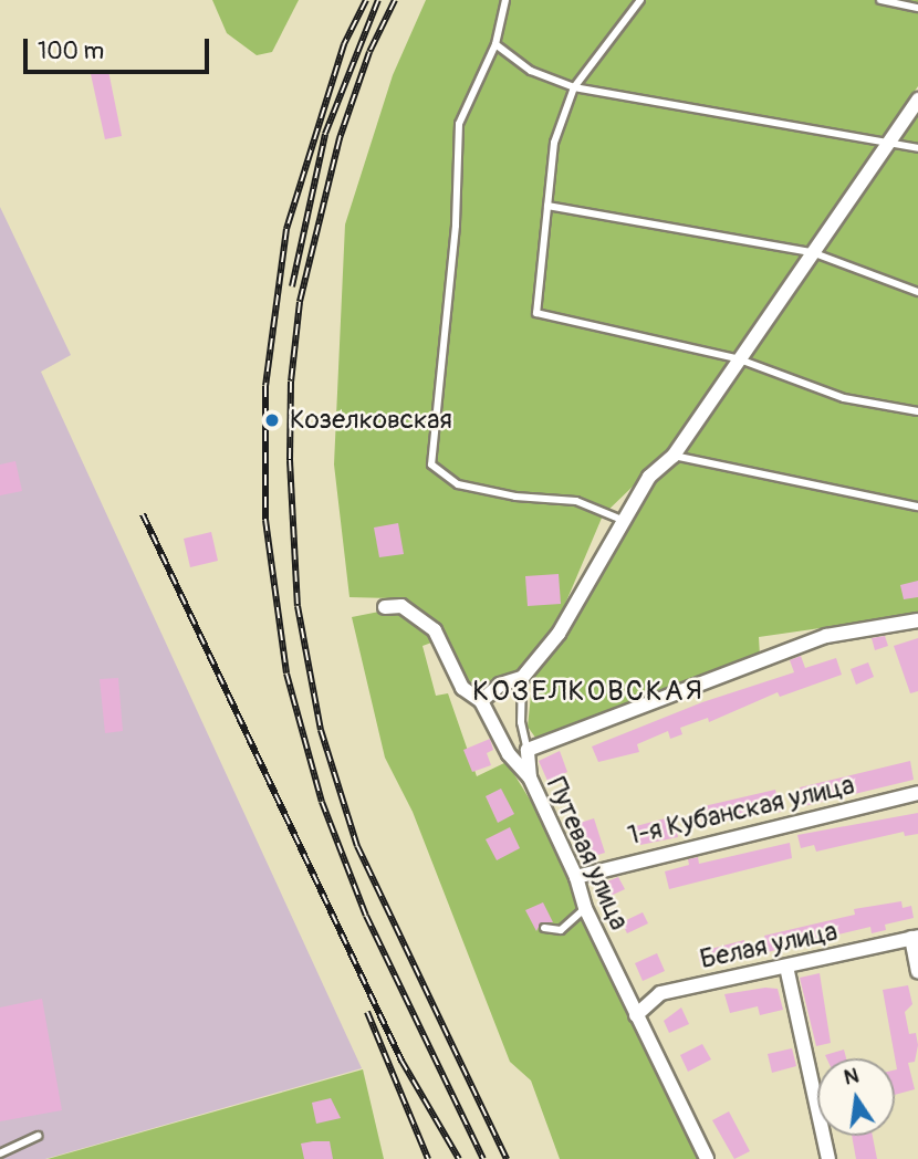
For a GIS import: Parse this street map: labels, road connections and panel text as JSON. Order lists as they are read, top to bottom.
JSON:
{
  "streets": {
    "street": ["1-я Кубанская улица", "Путевая улица", "Белая улица"]
  },
  "crossings": [
    ["1-я Кубанская улица", "Путевая улица"],
    ["Путевая улица", "Белая улица"]
  ],
  "districts": ["КОЗЕЛКОВСКАЯ"],
  "places": ["Козелковская"],
  "scale_bar": "100 m",
  "north": "top"
}
